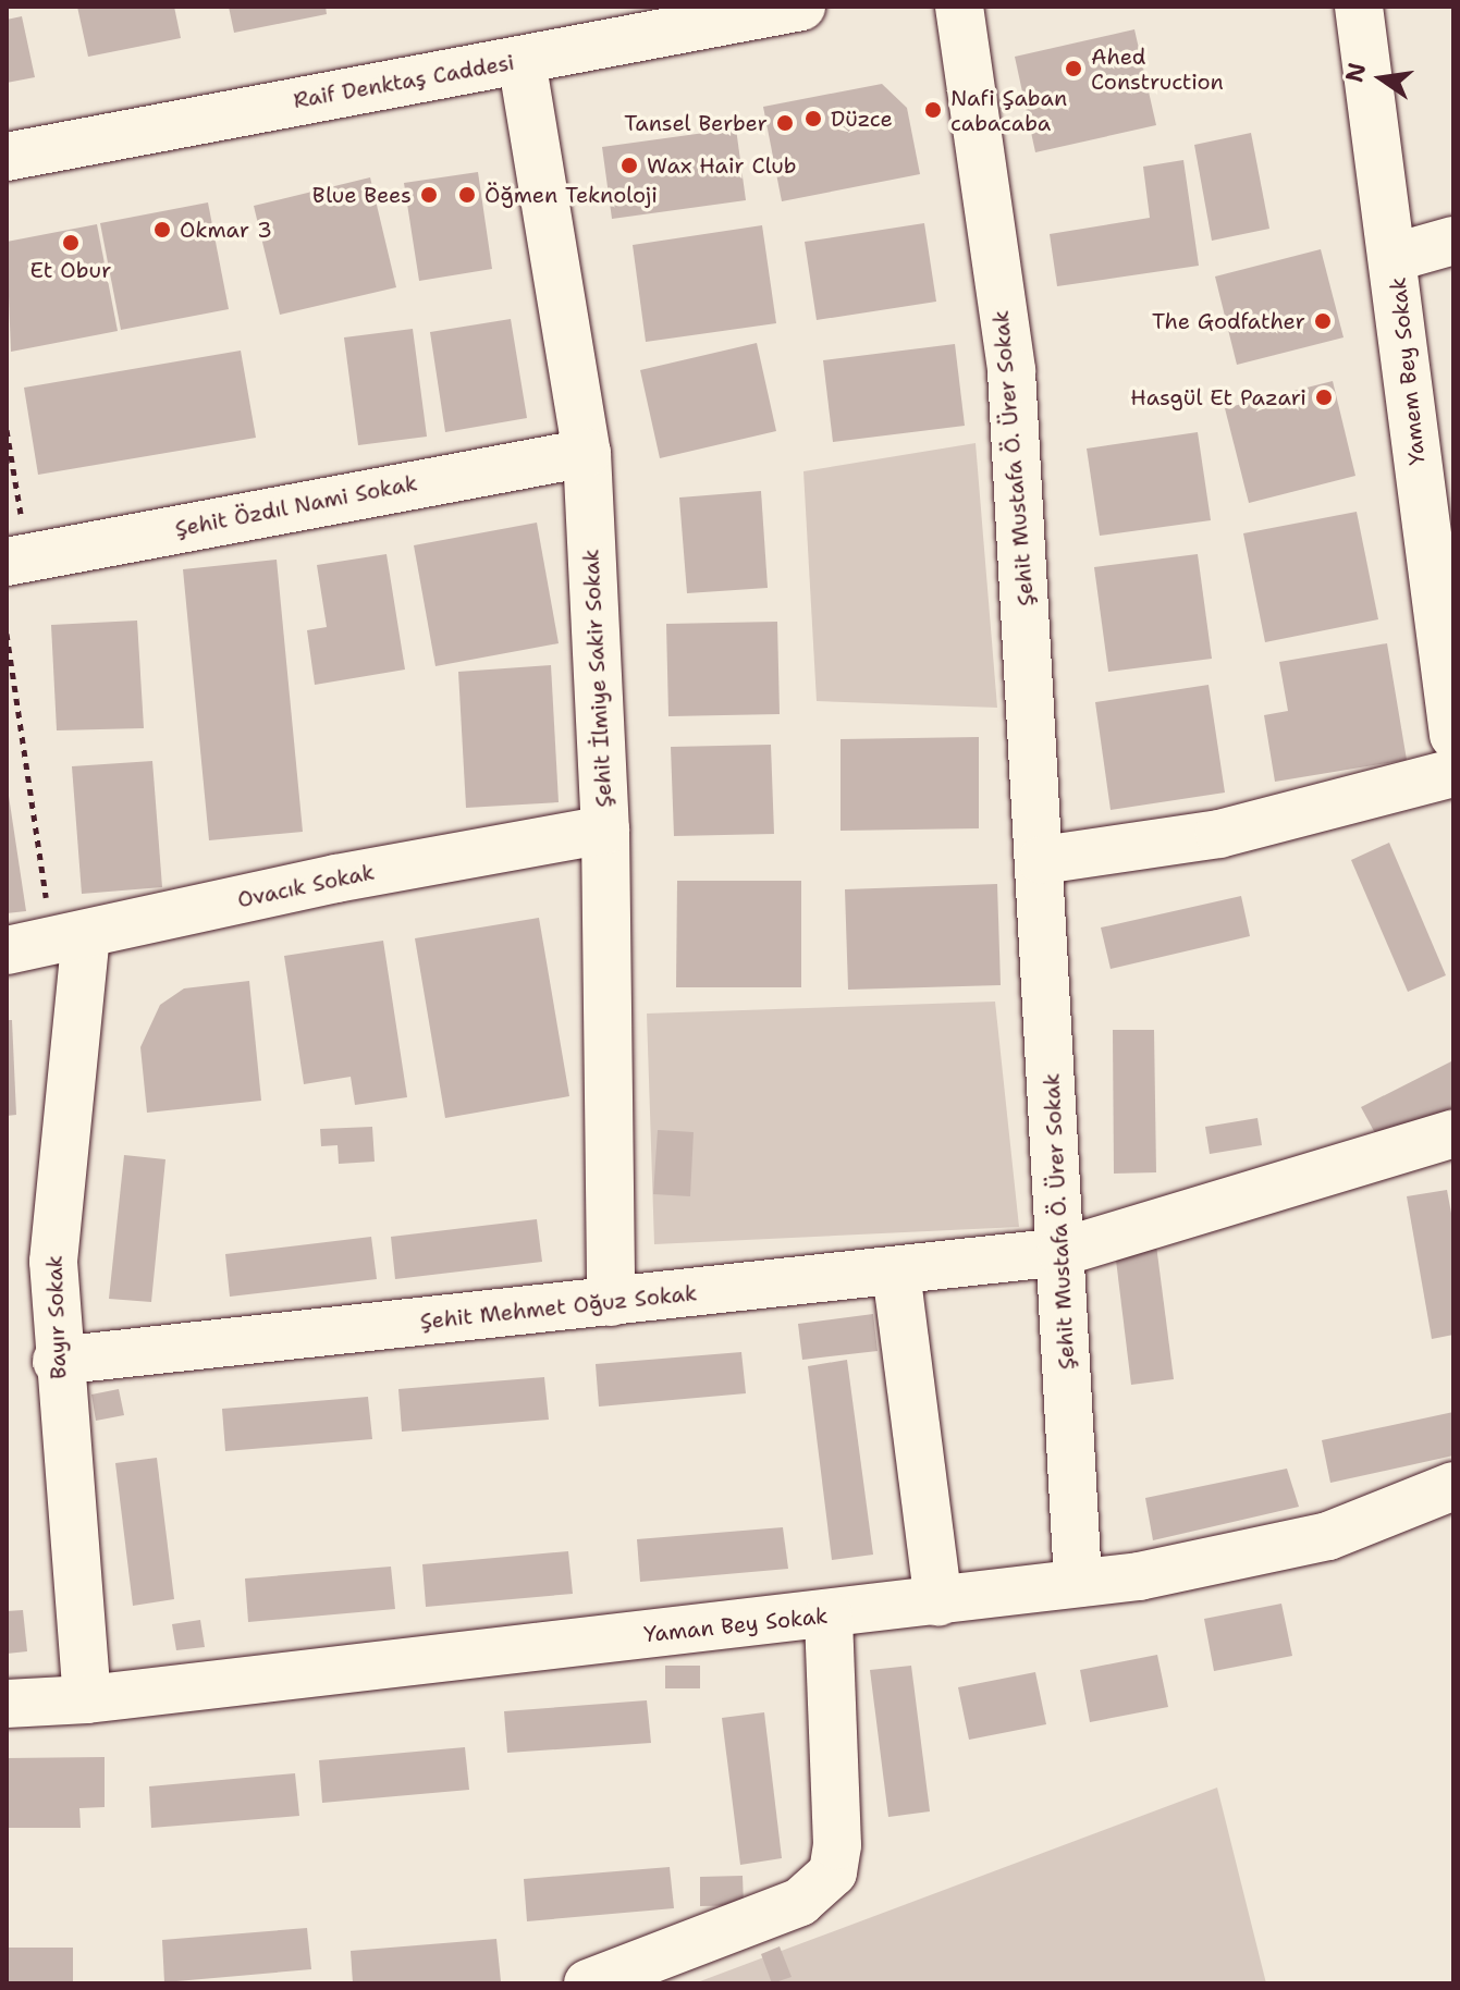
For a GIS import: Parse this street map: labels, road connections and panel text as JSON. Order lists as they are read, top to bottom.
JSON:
{
  "streets": {
    "street": [
      "Raif Denktaş Caddesi",
      "Yamem Bey Sokak",
      "Şehit Mustafa Ö. Ürer Sokak",
      "Şehit Özdıl Nami Sokak",
      "Şehit İlmiye Sakir Sokak",
      "Ovacık Sokak",
      "Şehit Mehmet Oğuz Sokak",
      "Bayır Sokak",
      "Yaman Bey Sokak"
    ]
  },
  "crossings": [
    ["Raif Denktaş Caddesi", "Şehit İlmiye Sakir Sokak"],
    ["Şehit Mustafa Ö. Ürer Sokak", "Şehit Mehmet Oğuz Sokak"],
    ["Şehit Mustafa Ö. Ürer Sokak", "Yaman Bey Sokak"],
    ["Şehit Özdıl Nami Sokak", "Şehit İlmiye Sakir Sokak"],
    ["Şehit İlmiye Sakir Sokak", "Ovacık Sokak"],
    ["Şehit İlmiye Sakir Sokak", "Şehit Mehmet Oğuz Sokak"],
    ["Ovacık Sokak", "Bayır Sokak"],
    ["Şehit Mehmet Oğuz Sokak", "Bayır Sokak"],
    ["Bayır Sokak", "Yaman Bey Sokak"]
  ],
  "places": [
    "Ahed Construction",
    "Nafi Şaban cabacaba",
    "Düzce",
    "Tansel Berber",
    "Wax Hair Club",
    "Blue Bees",
    "Öğmen Teknoloji",
    "Okmar 3",
    "Et Obur",
    "The Godfather",
    "Hasgül Et Pazari"
  ],
  "north": "left"
}
